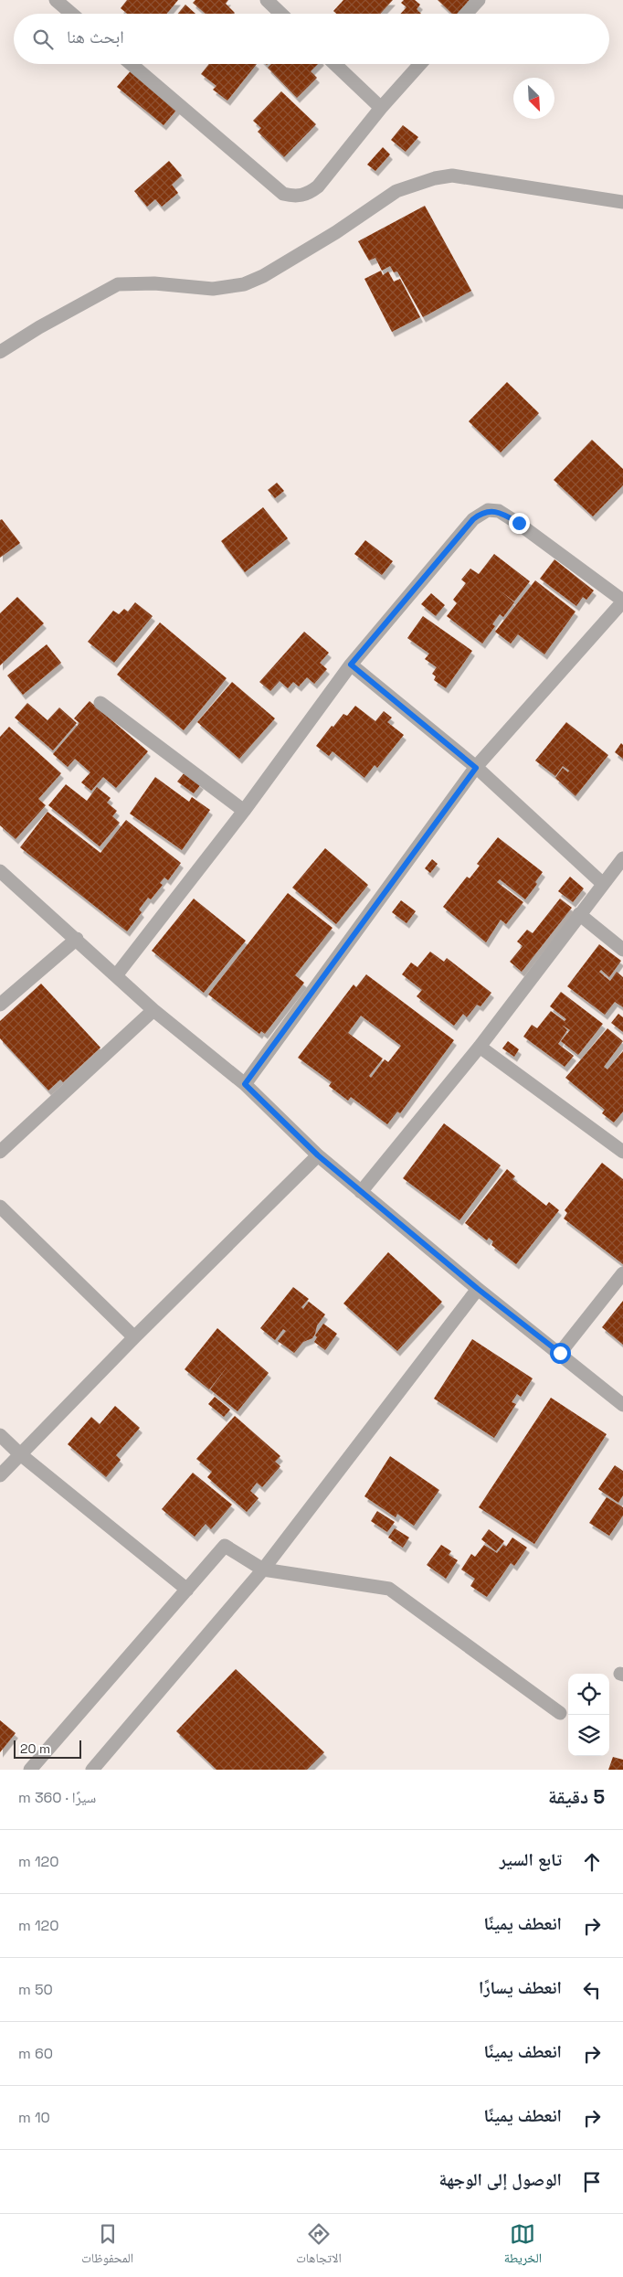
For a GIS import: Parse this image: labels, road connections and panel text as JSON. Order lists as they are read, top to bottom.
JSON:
{
  "scale_bar": "20 m",
  "north": "bottom right",
  "page": {
    "search": "ابحث هنا",
    "scale": "20 m",
    "heading": ["5 دقيقة", "سيرًا · 360 m"],
    "list": [
      ["تابع السير", "120 m"],
      ["انعطف يمينًا", "120 m"],
      ["انعطف يسارًا", "50 m"],
      ["انعطف يمينًا", "60 m"],
      ["انعطف يمينًا", "10 m"],
      "الوصول إلى الوجهة"
    ],
    "nav": ["الخريطة", "الاتجاهات", "المحفوظات"]
  }
}
